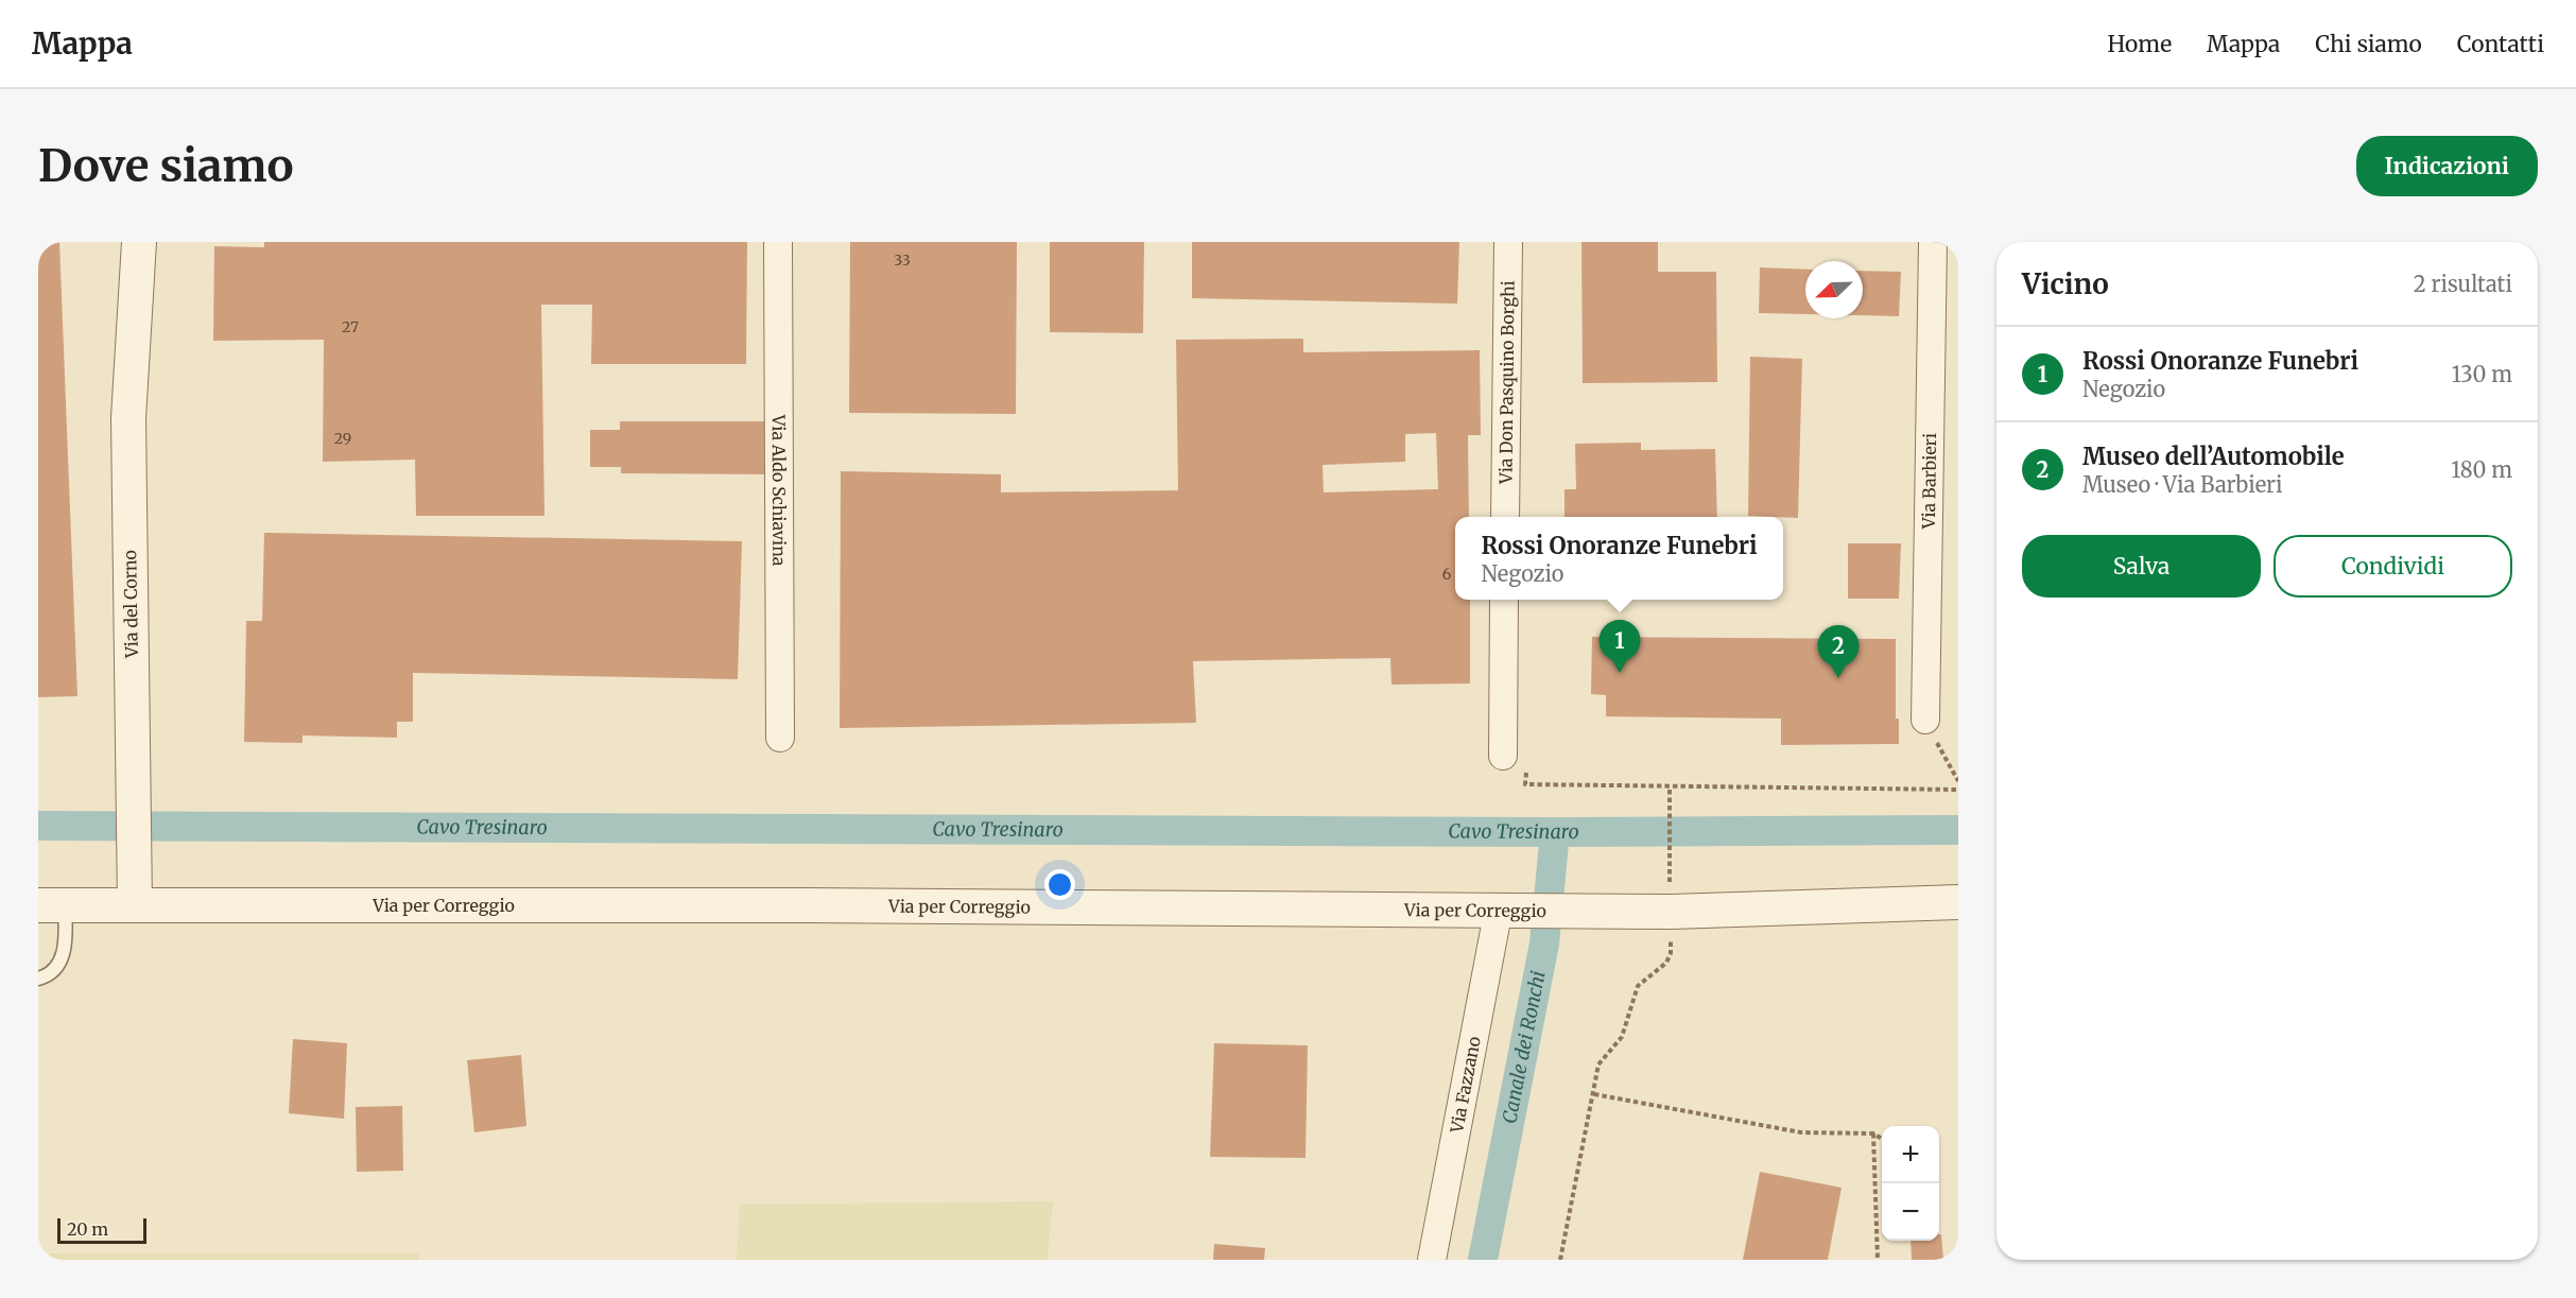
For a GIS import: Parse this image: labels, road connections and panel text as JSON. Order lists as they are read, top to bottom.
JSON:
{
  "streets": {
    "street": [
      "Via Don Pasquino Borghi",
      "Via Barbieri",
      "Via Aldo Schiavina",
      "Via del Corno",
      "Via per Correggio",
      "Via Fazzano"
    ]
  },
  "crossings": [
    ["Via del Corno", "Via per Correggio"],
    ["Via per Correggio", "Via Fazzano"]
  ],
  "water": ["Cavo Tresinaro", "Canale dei Ronchi"],
  "house_numbers": [
    "33",
    "27",
    "29",
    "6"
  ],
  "scale_bar": "20 m",
  "north": "bottom left",
  "page": {
    "header": "Mappa",
    "nav": [
      "Home",
      "Mappa",
      "Chi siamo",
      "Contatti"
    ],
    "buttons": [
      "Indicazioni",
      ["Salva", "Condividi"]
    ],
    "title": "Dove siamo",
    "heading": ["Vicino", "2 risultati"],
    "list": [
      {
        "mark": "1",
        "name": "Rossi Onoranze Funebri",
        "note": "Negozio",
        "value": "130 m"
      },
      {
        "mark": "2",
        "name": "Museo dell’Automobile",
        "note": "Museo · Via Barbieri",
        "value": "180 m"
      }
    ],
    "popup": ["Rossi Onoranze Funebri", "Negozio"],
    "pins": ["1", "2"],
    "map_buttons": ["+", "−"],
    "scale": "20 m"
  }
}
